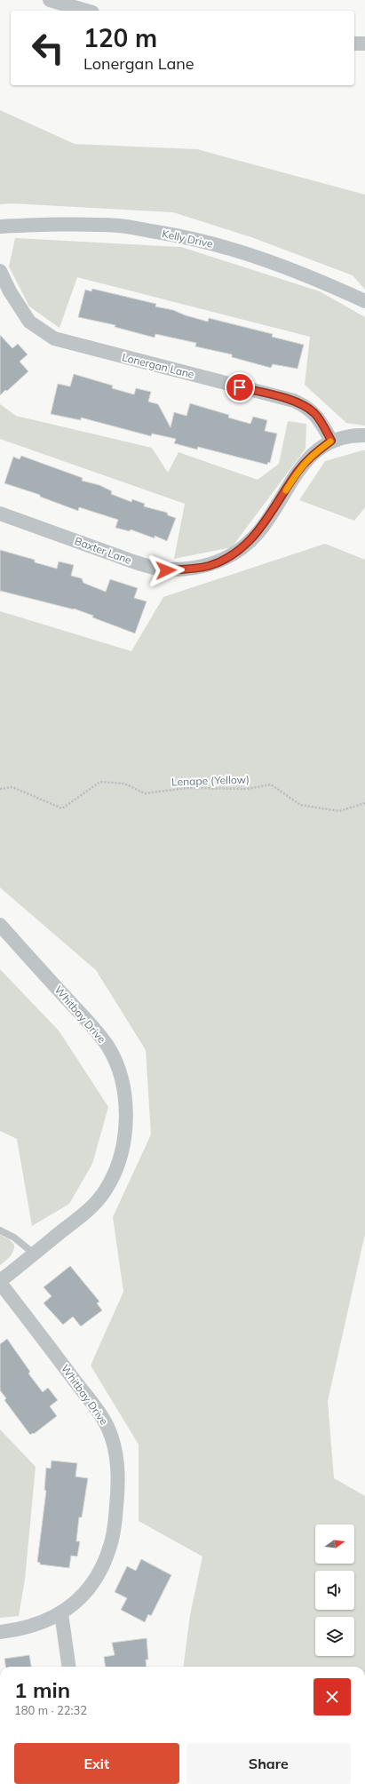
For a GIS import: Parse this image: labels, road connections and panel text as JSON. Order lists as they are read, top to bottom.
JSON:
{
  "streets": {
    "street": [
      "Kelly Drive",
      "Lonergan Lane",
      "Baxter Lane",
      "Whitbay Drive"
    ],
    "path": ["Lenape (Yellow)"]
  },
  "crossings": [
    ["Lonergan Lane", "Baxter Lane"]
  ],
  "north": "right",
  "page": {
    "turn": ["120 m", "Lonergan Lane"],
    "heading": ["1 min", "180 m · 22:32"],
    "buttons": ["Exit", "Share"]
  }
}
